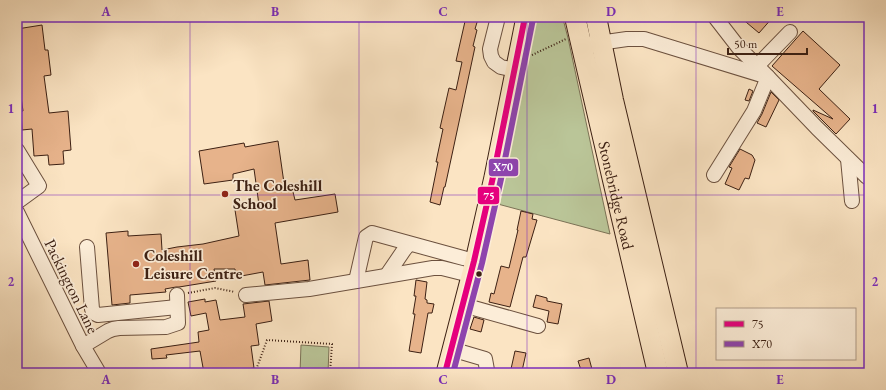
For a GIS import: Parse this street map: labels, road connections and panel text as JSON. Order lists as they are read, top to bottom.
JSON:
{
  "streets": {
    "highway": ["Stonebridge Road"],
    "street": ["Packington Lane"]
  },
  "places": ["The Coleshill School", "Coleshill Leisure Centre"],
  "lines": ["transit line 75", "transit line X70"],
  "legend": ["75", "X70"],
  "scale_bar": "50 m",
  "grid": {
    "columns": [
      "A",
      "B",
      "C",
      "D",
      "E"
    ],
    "rows": ["1", "2"]
  }
}
